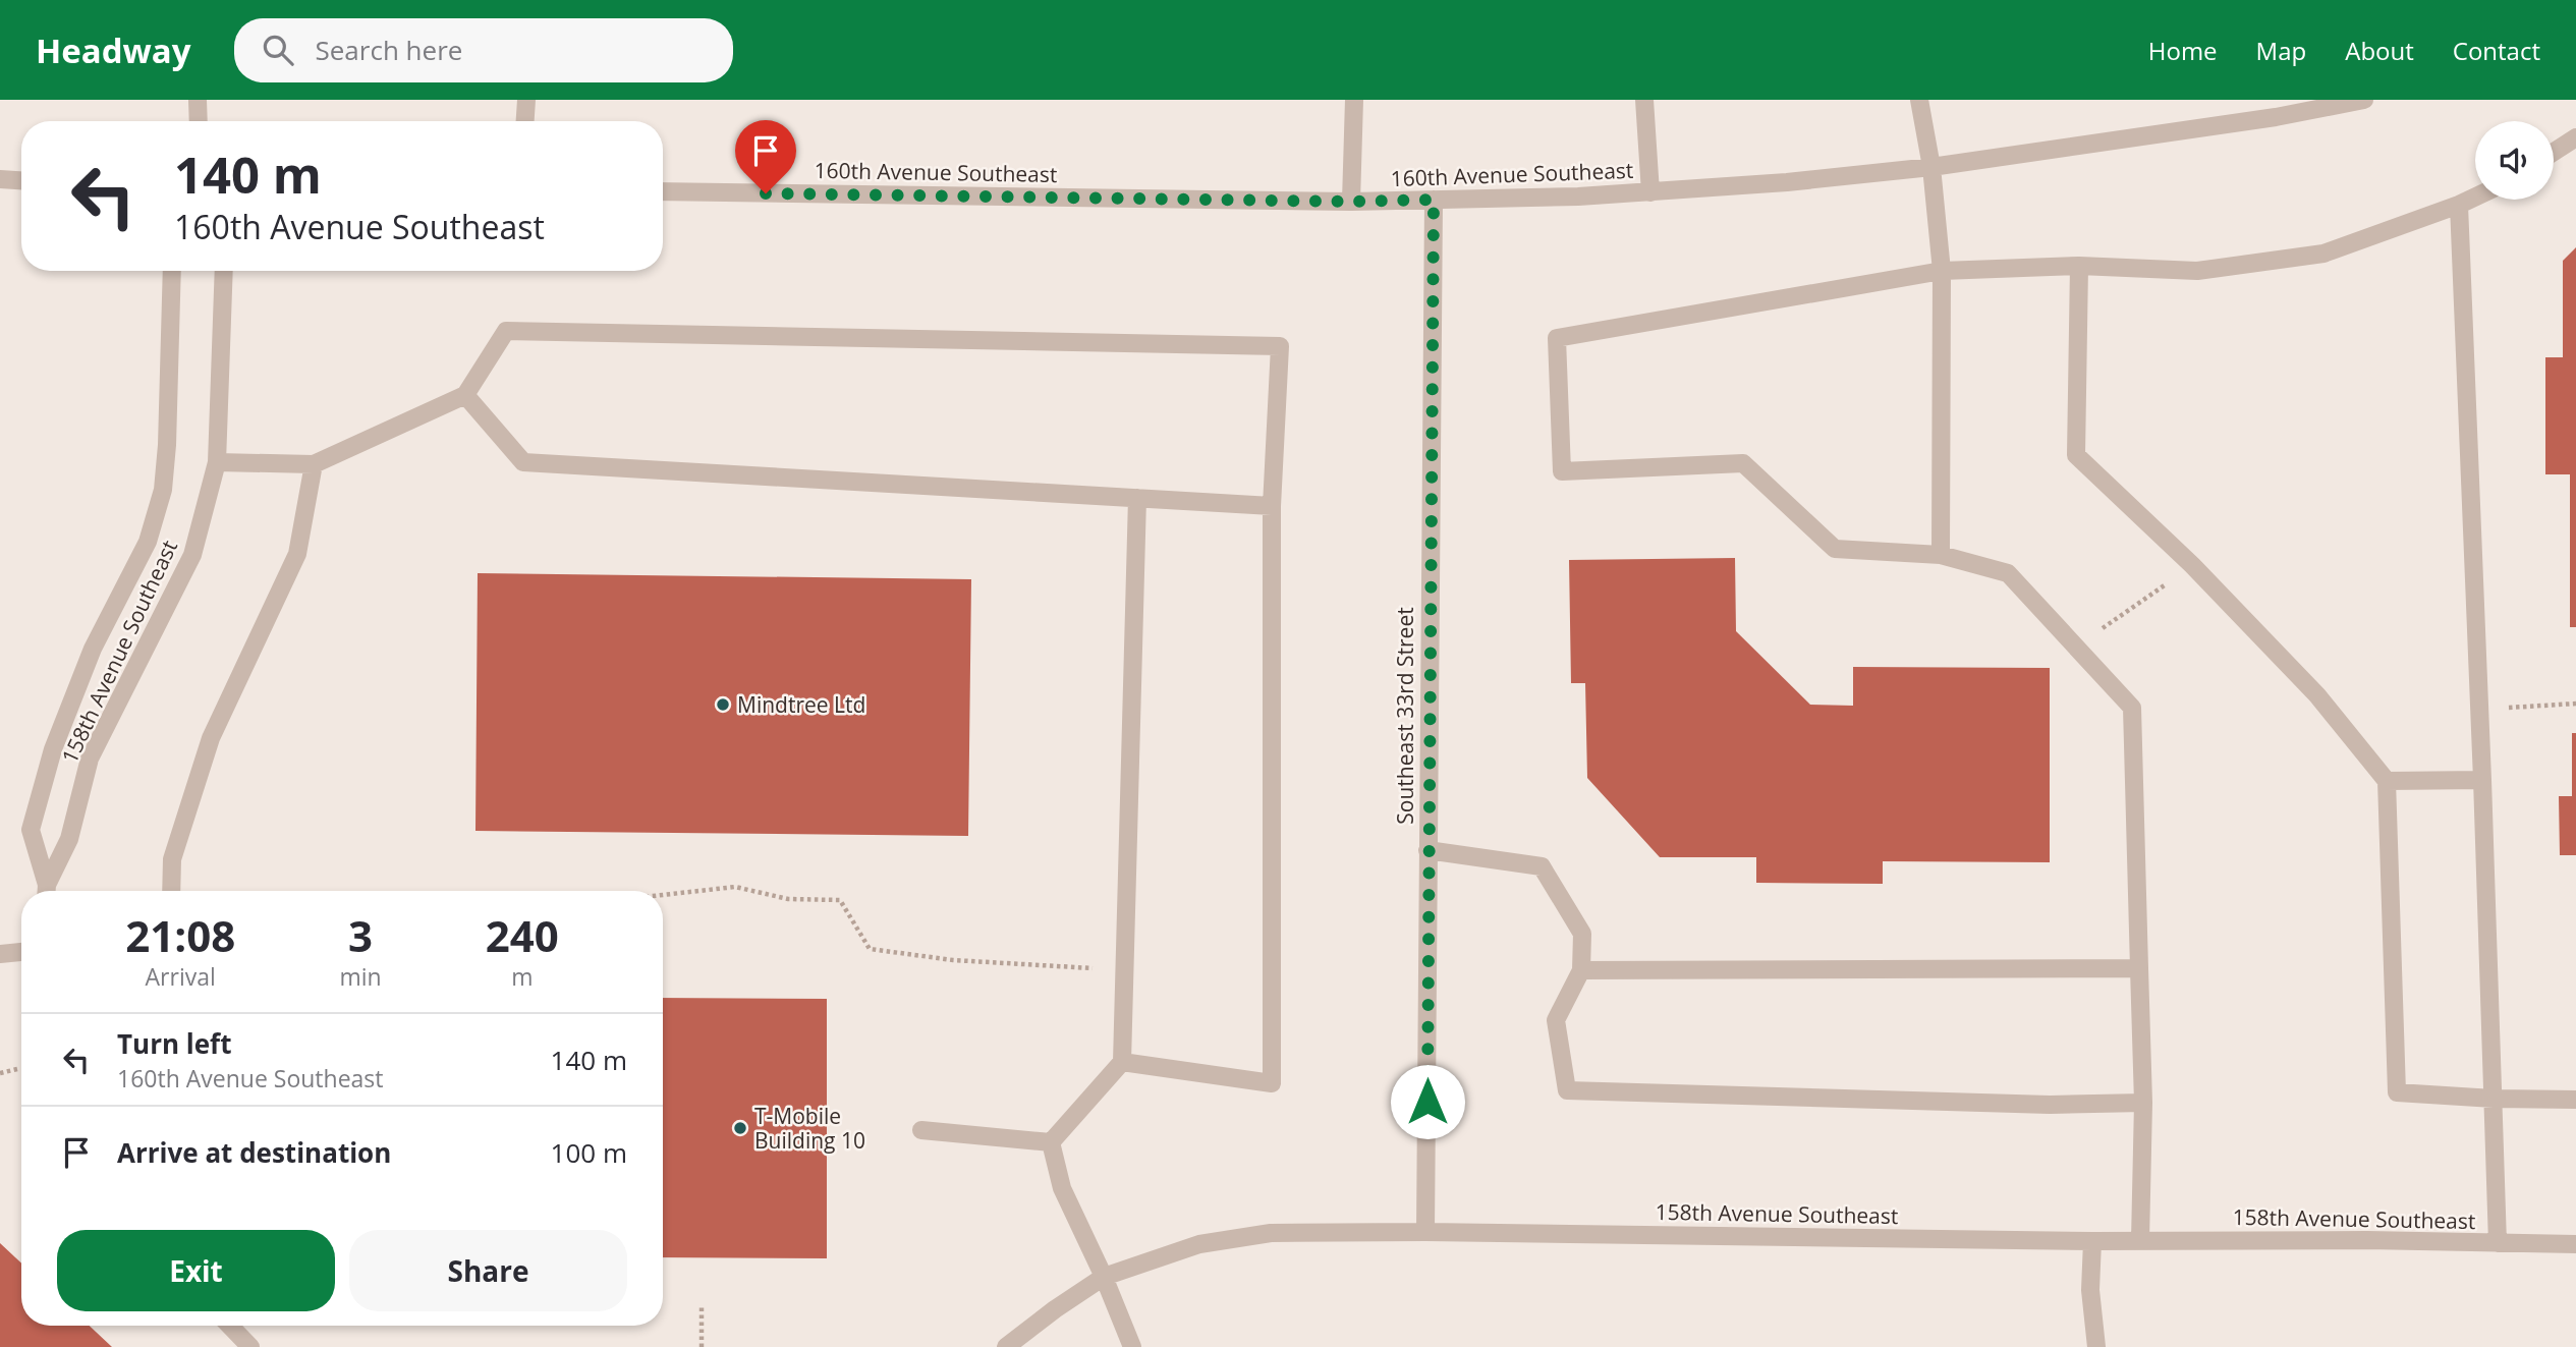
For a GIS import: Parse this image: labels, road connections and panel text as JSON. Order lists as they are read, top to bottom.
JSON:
{
  "streets": {
    "street": ["160th Avenue Southeast", "158th Avenue Southeast", "Southeast 33rd Street"]
  },
  "crossings": [
    ["160th Avenue Southeast", "Southeast 33rd Street"],
    ["158th Avenue Southeast", "Southeast 33rd Street"]
  ],
  "places": ["Mindtree Ltd", "T-Mobile Building 10"],
  "page": {
    "header": "Headway",
    "search": "Search here",
    "nav": [
      "Home",
      "Map",
      "About",
      "Contact"
    ],
    "turn": ["140 m", "160th Avenue Southeast"],
    "eta": [
      "21:08",
      "Arrival",
      "3",
      "min",
      "240",
      "m"
    ],
    "list": [
      {
        "name": "Turn left",
        "note": "160th Avenue Southeast",
        "value": "140 m"
      },
      {
        "name": "Arrive at destination",
        "value": "100 m"
      }
    ],
    "buttons": ["Exit", "Share"]
  }
}
